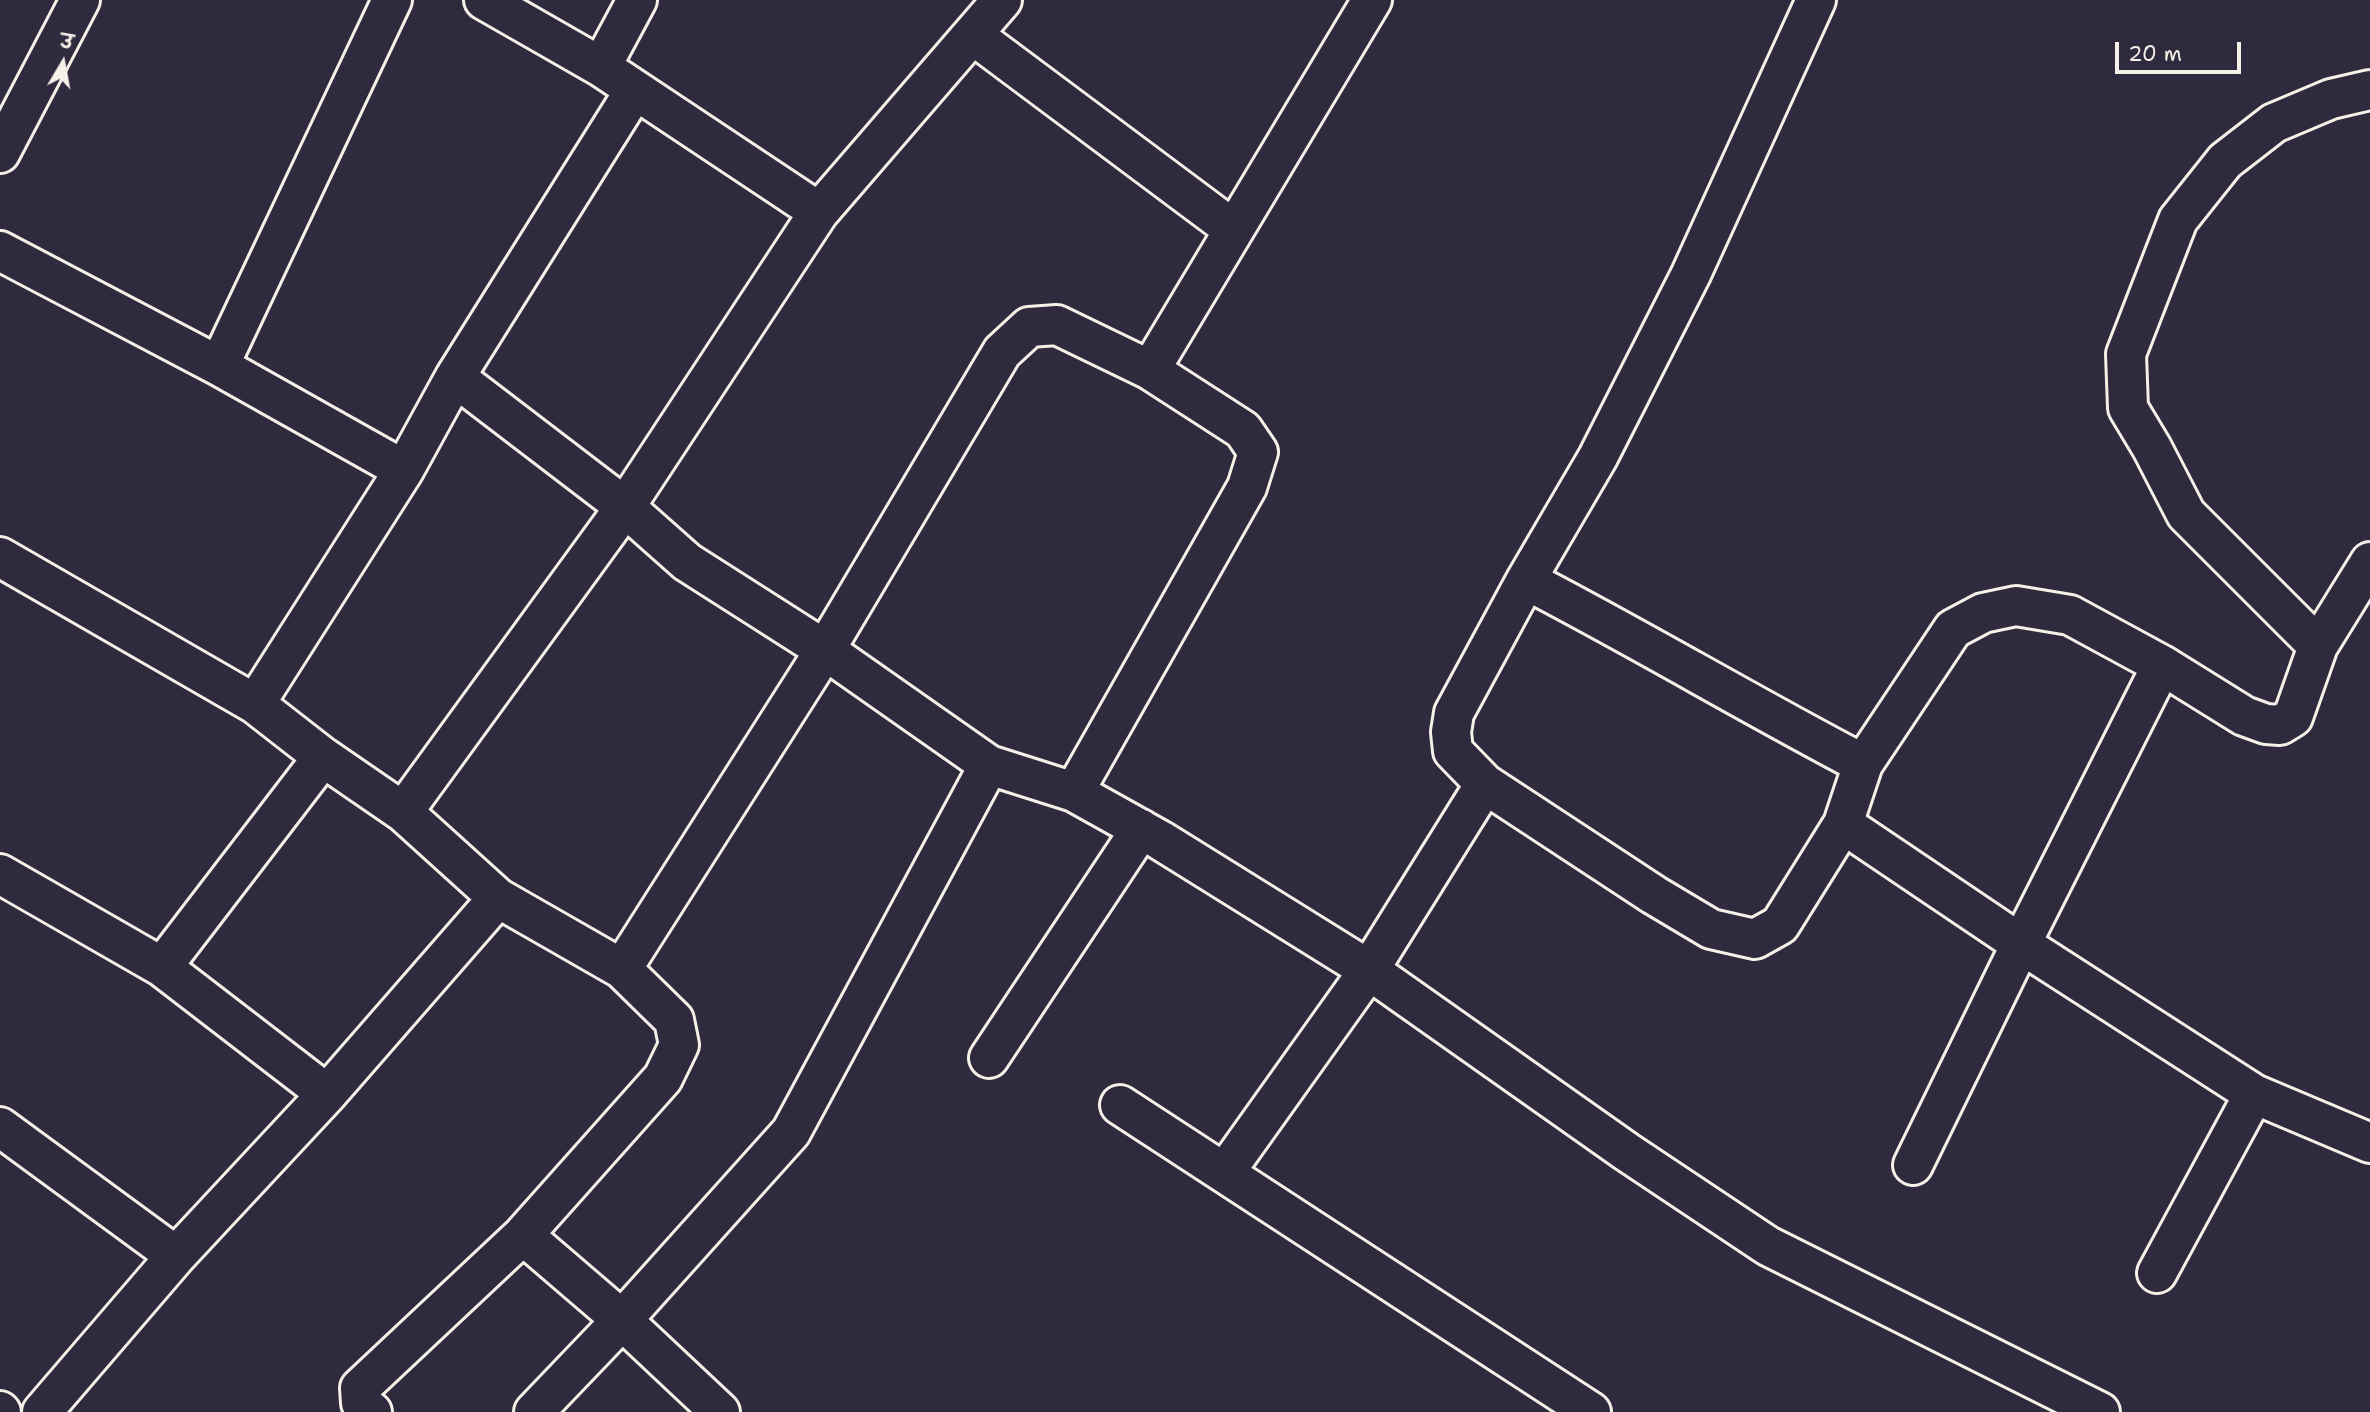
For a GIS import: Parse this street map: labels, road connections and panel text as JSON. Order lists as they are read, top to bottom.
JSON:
{
  "scale_bar": "20 m",
  "north": "top"
}
